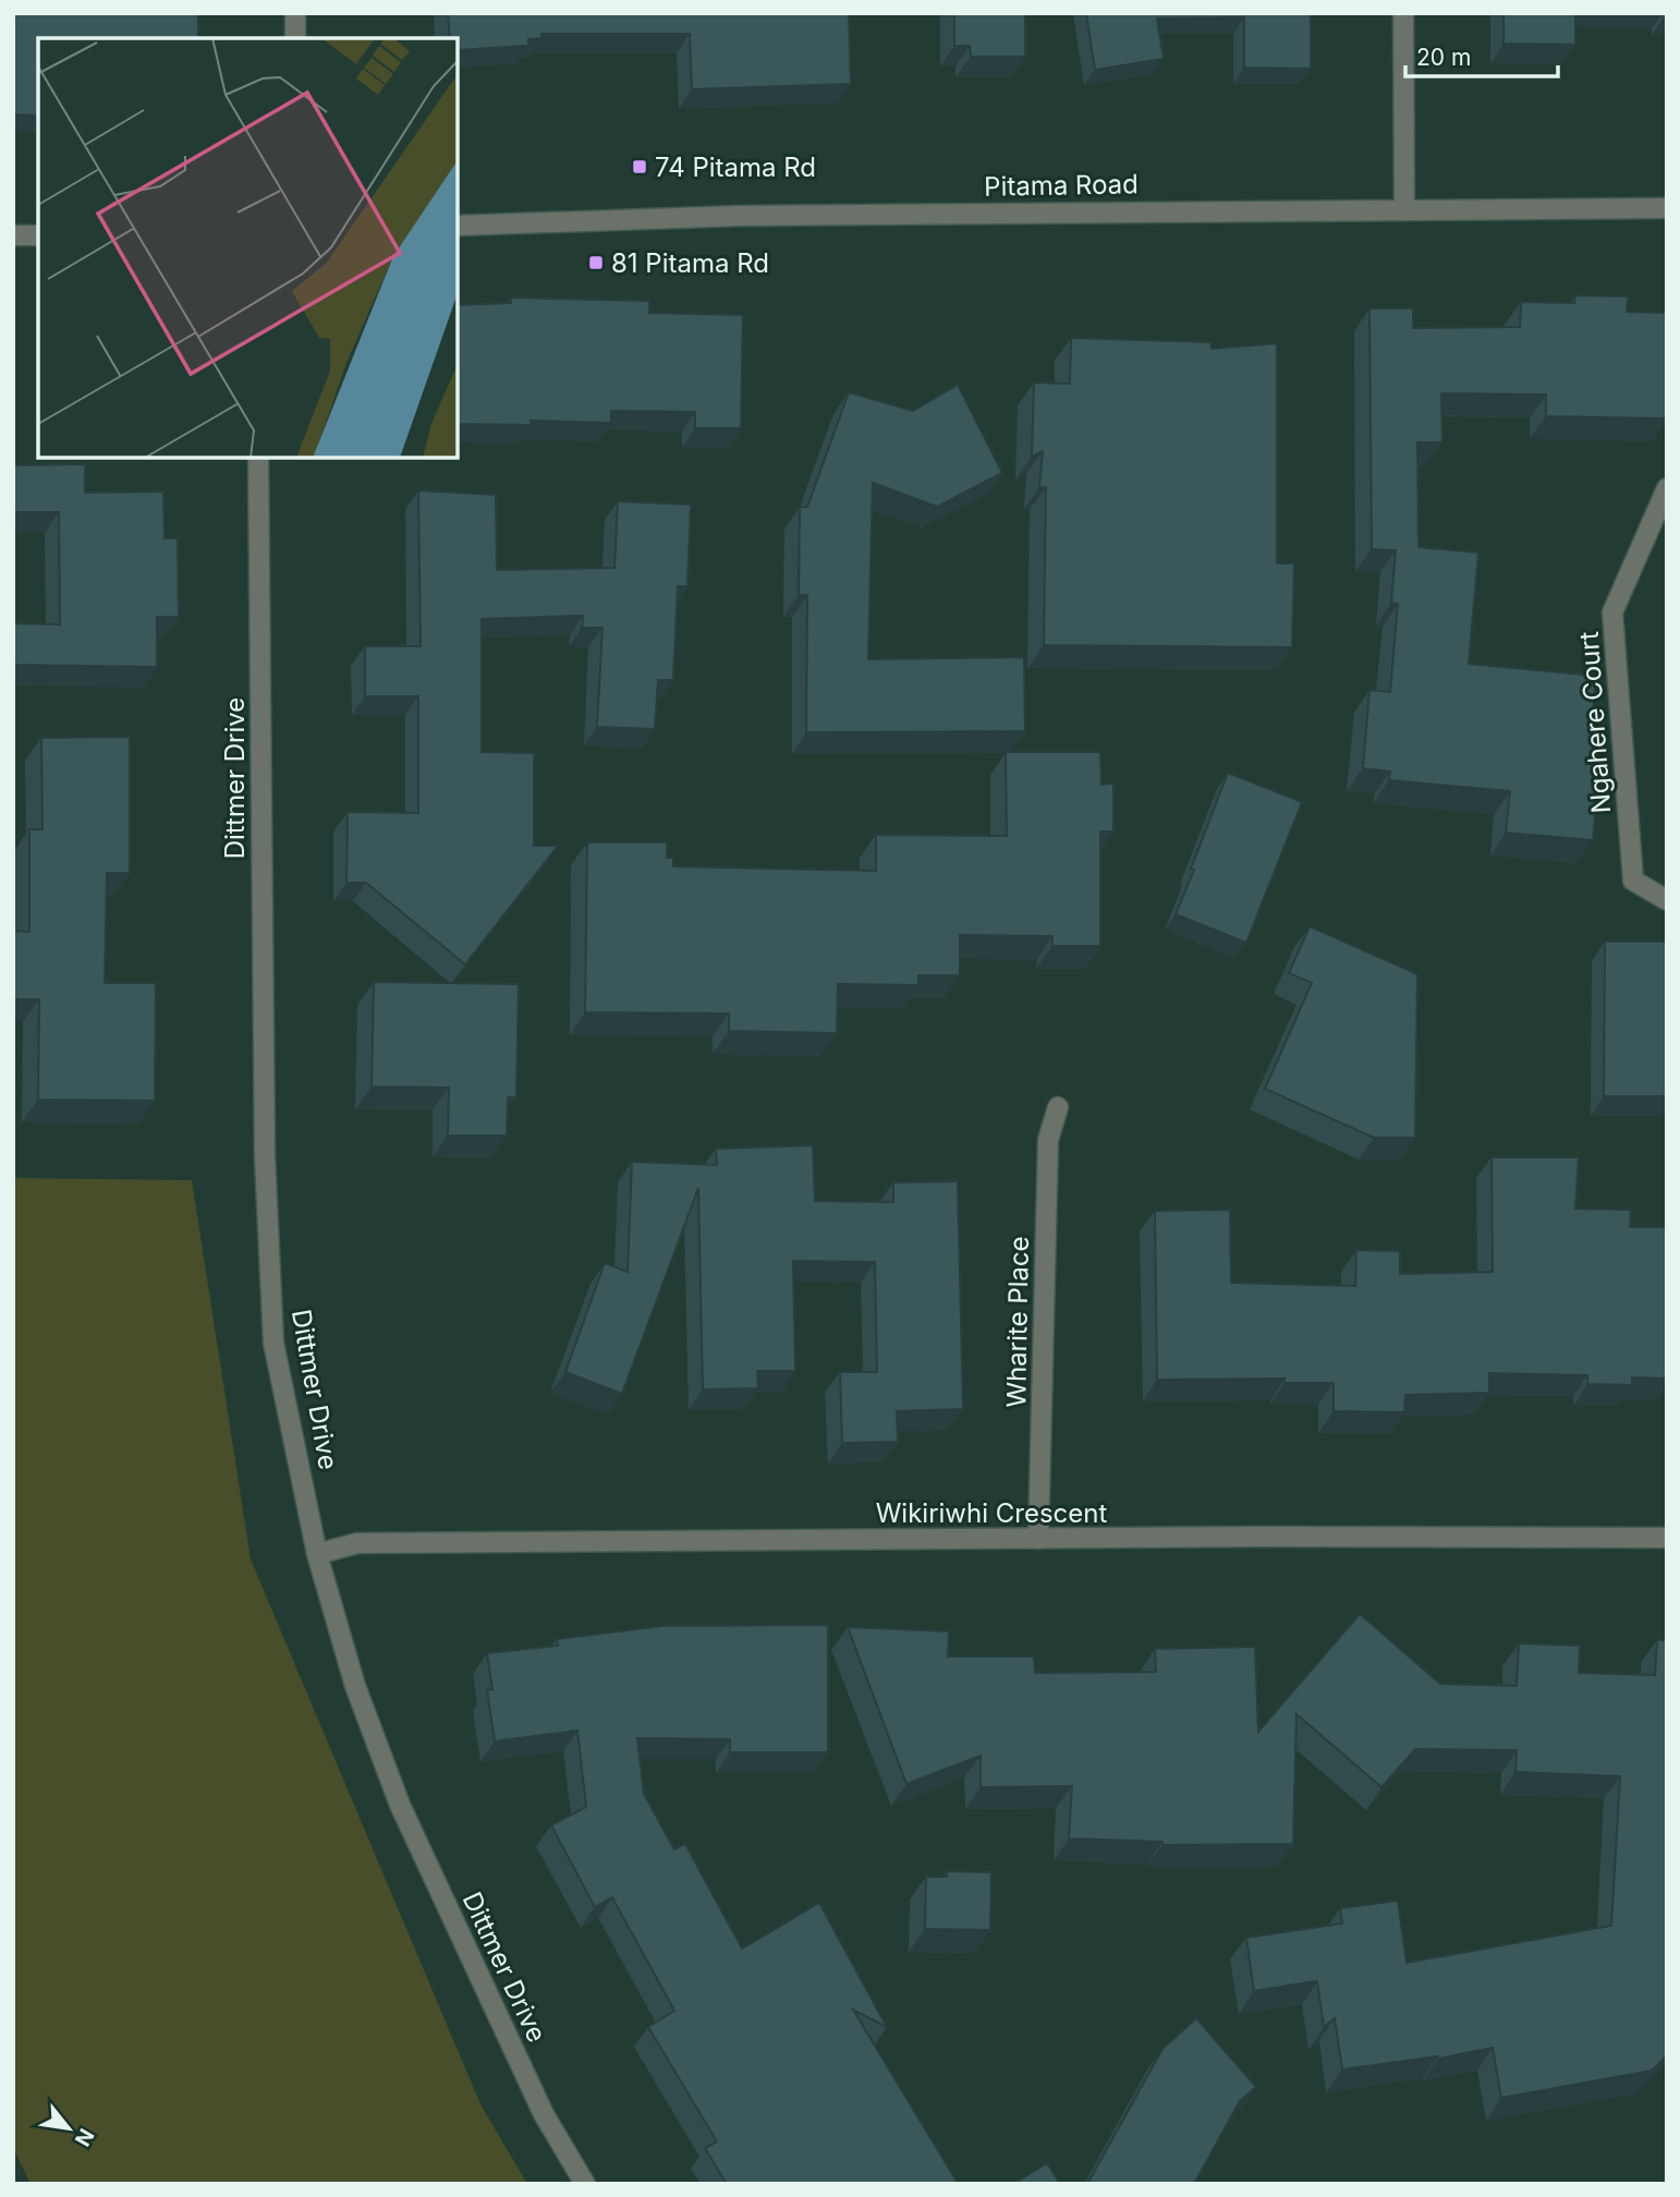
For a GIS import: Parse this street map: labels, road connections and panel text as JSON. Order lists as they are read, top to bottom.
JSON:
{
  "streets": {
    "street": [
      "Pitama Road",
      "Ngahere Court",
      "Dittmer Drive",
      "Wharite Place",
      "Wikiriwhi Crescent"
    ]
  },
  "crossings": [
    ["Dittmer Drive", "Wikiriwhi Crescent"],
    ["Wharite Place", "Wikiriwhi Crescent"]
  ],
  "places": {
    "transit": ["74 Pitama Rd", "81 Pitama Rd"]
  },
  "scale_bar": "20 m",
  "north": "bottom right"
}
